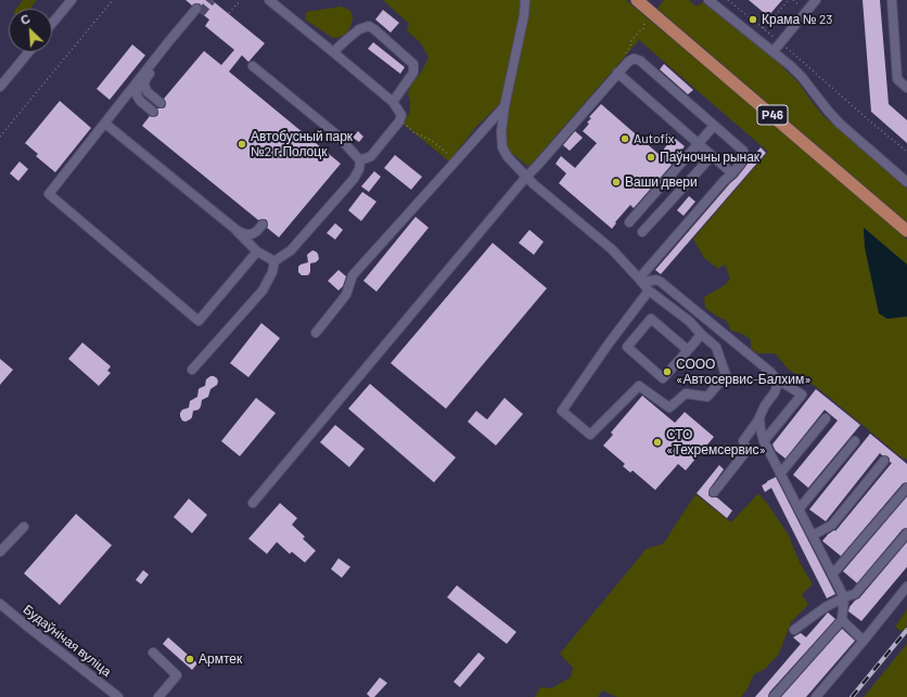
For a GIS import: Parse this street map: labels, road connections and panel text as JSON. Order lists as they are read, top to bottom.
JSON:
{
  "streets": {
    "main road": ["Р46"],
    "street": ["Будаўнічая вуліца"]
  },
  "places": [
    "Крама № 23",
    "Autofix",
    "Автобусный парк №2 г.Полоцк",
    "Паўночны рынак",
    "Ваши двери",
    "СООО «Автосервис-Балхим»",
    "СТО «Техремсервис»",
    "Армтек"
  ],
  "north": "top left"
}
